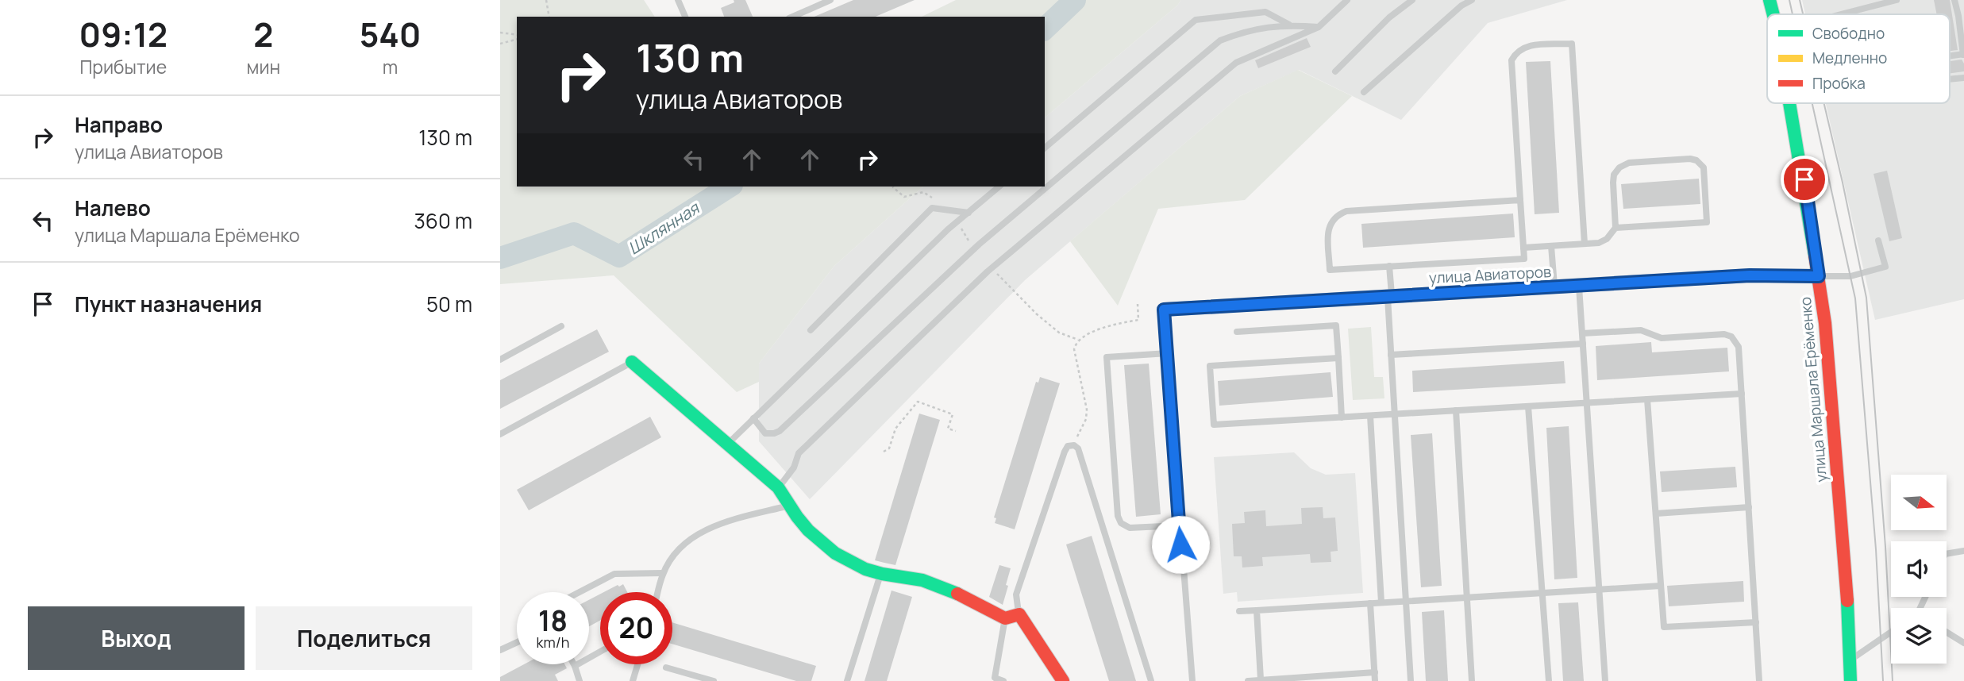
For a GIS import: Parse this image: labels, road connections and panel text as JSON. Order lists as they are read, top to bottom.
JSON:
{
  "streets": {
    "street": ["улица Авиаторов", "улица Маршала Ерёменко"]
  },
  "crossings": [
    ["улица Авиаторов", "улица Маршала Ерёменко"]
  ],
  "water": ["Шклянная"],
  "legend": ["Свободно", "Медленно", "Пробка"],
  "north": "right",
  "page": {
    "eta": [
      "09:12",
      "Прибытие",
      "2",
      "мин",
      "540",
      "m"
    ],
    "turn": ["130 m", "улица Авиаторов"],
    "list": [
      {
        "name": "Направо",
        "note": "улица Авиаторов",
        "value": "130 m"
      },
      {
        "name": "Налево",
        "note": "улица Маршала Ерёменко",
        "value": "360 m"
      },
      {
        "name": "Пункт назначения",
        "value": "50 m"
      }
    ],
    "speed": "18 km/h",
    "limit": "20",
    "buttons": ["Выход", "Поделиться"]
  }
}
